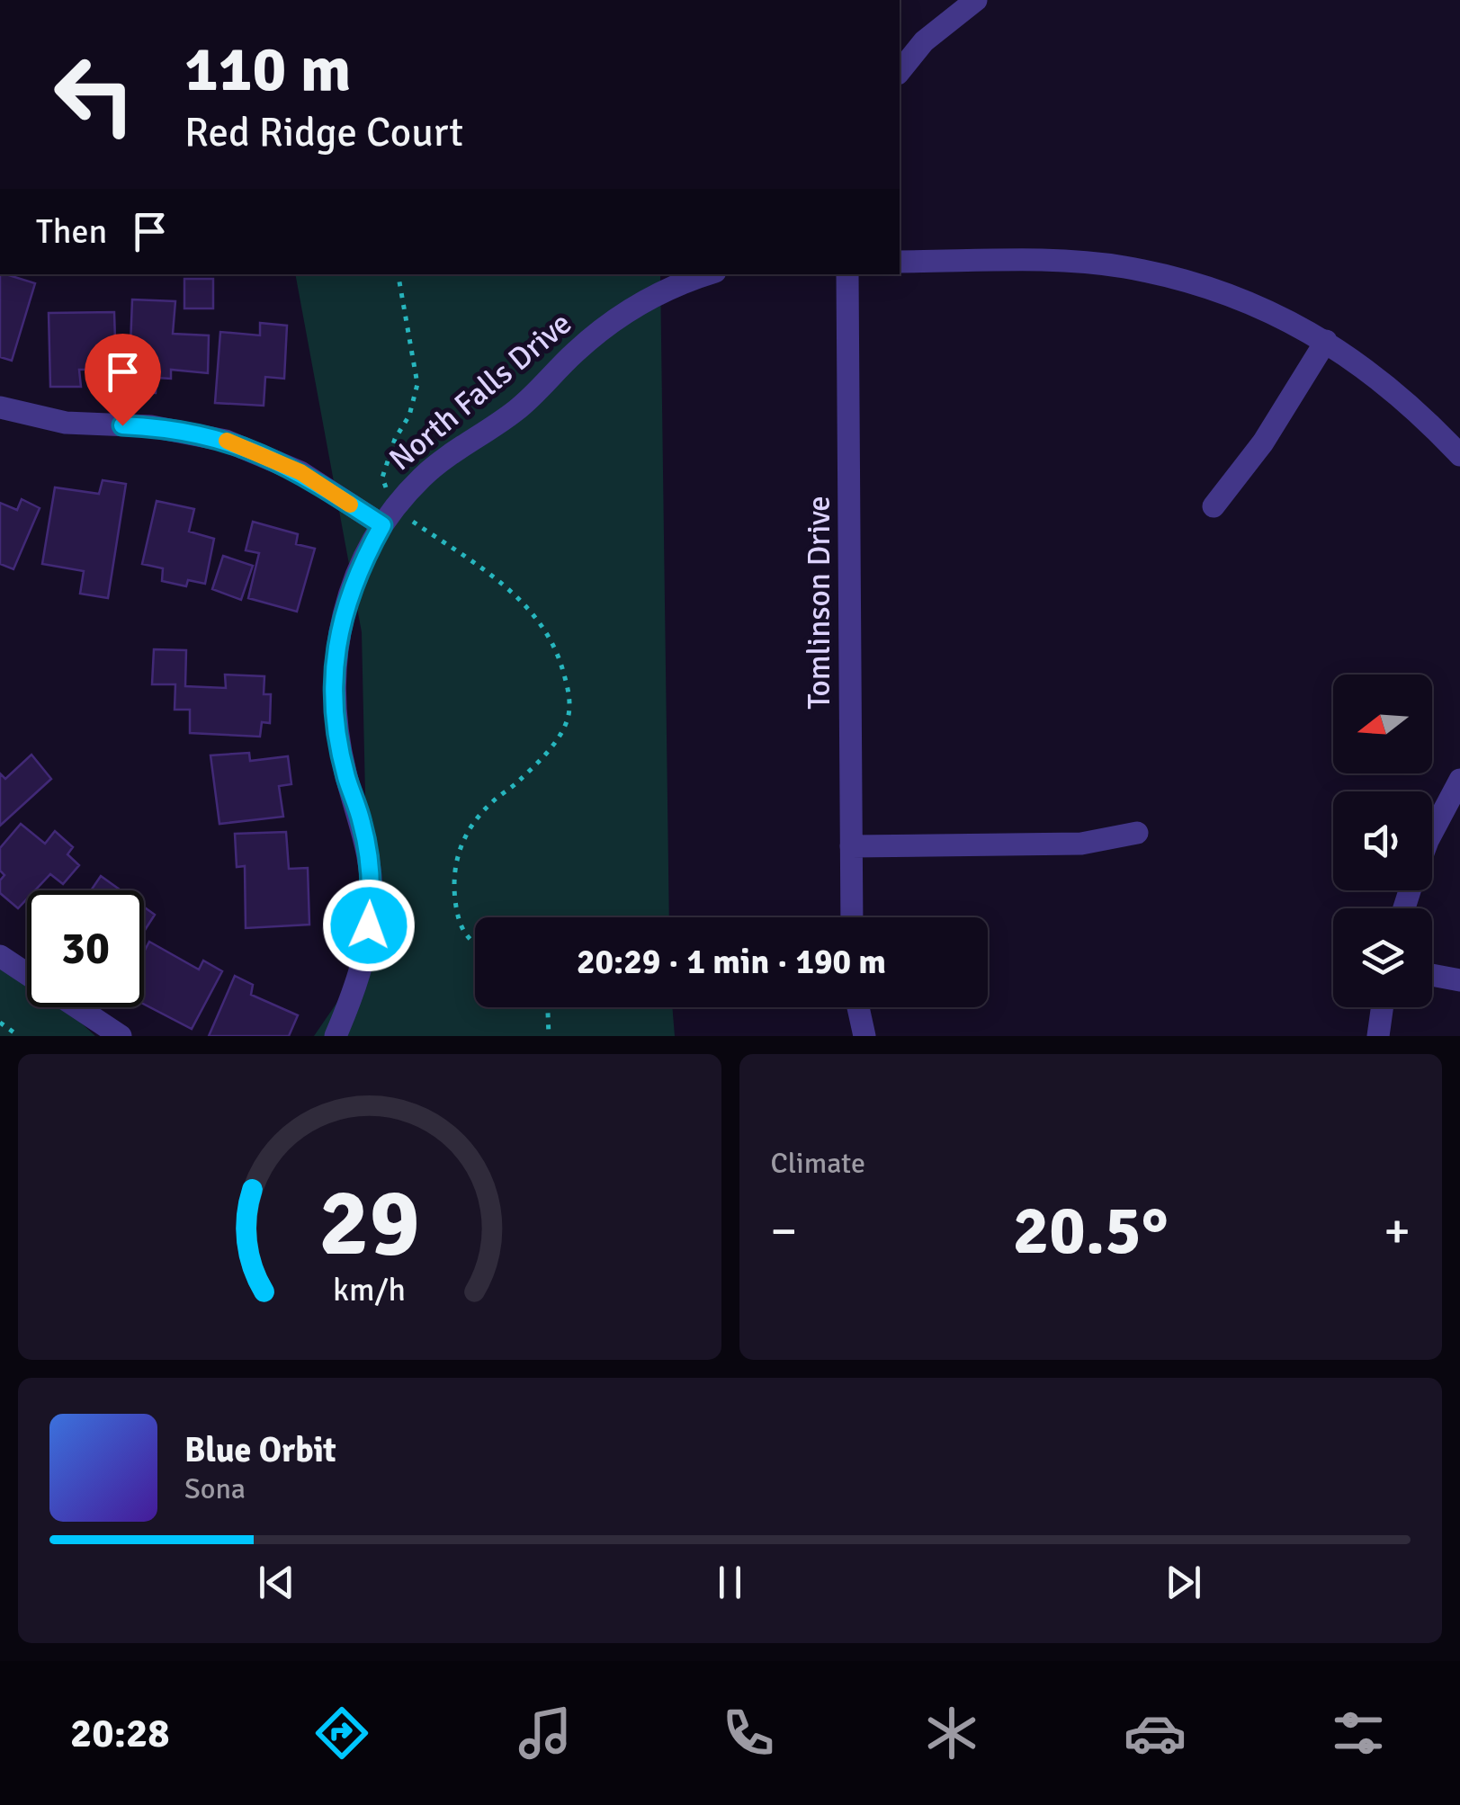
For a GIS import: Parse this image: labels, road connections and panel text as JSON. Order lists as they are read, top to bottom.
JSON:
{
  "streets": {
    "street": ["North Falls Drive", "Tomlinson Drive"]
  },
  "north": "left",
  "page": {
    "turn": ["110 m", "Red Ridge Court"],
    "then": "Then",
    "limit": "30",
    "trip": "20:29 · 1 min · 190 m",
    "tile": "Climate",
    "heat": ["−", "20.5°", "+"],
    "song": ["Blue Orbit", "Sona"],
    "tabs": "20:28",
    "gauge": ["29", "km/h"]
  }
}
